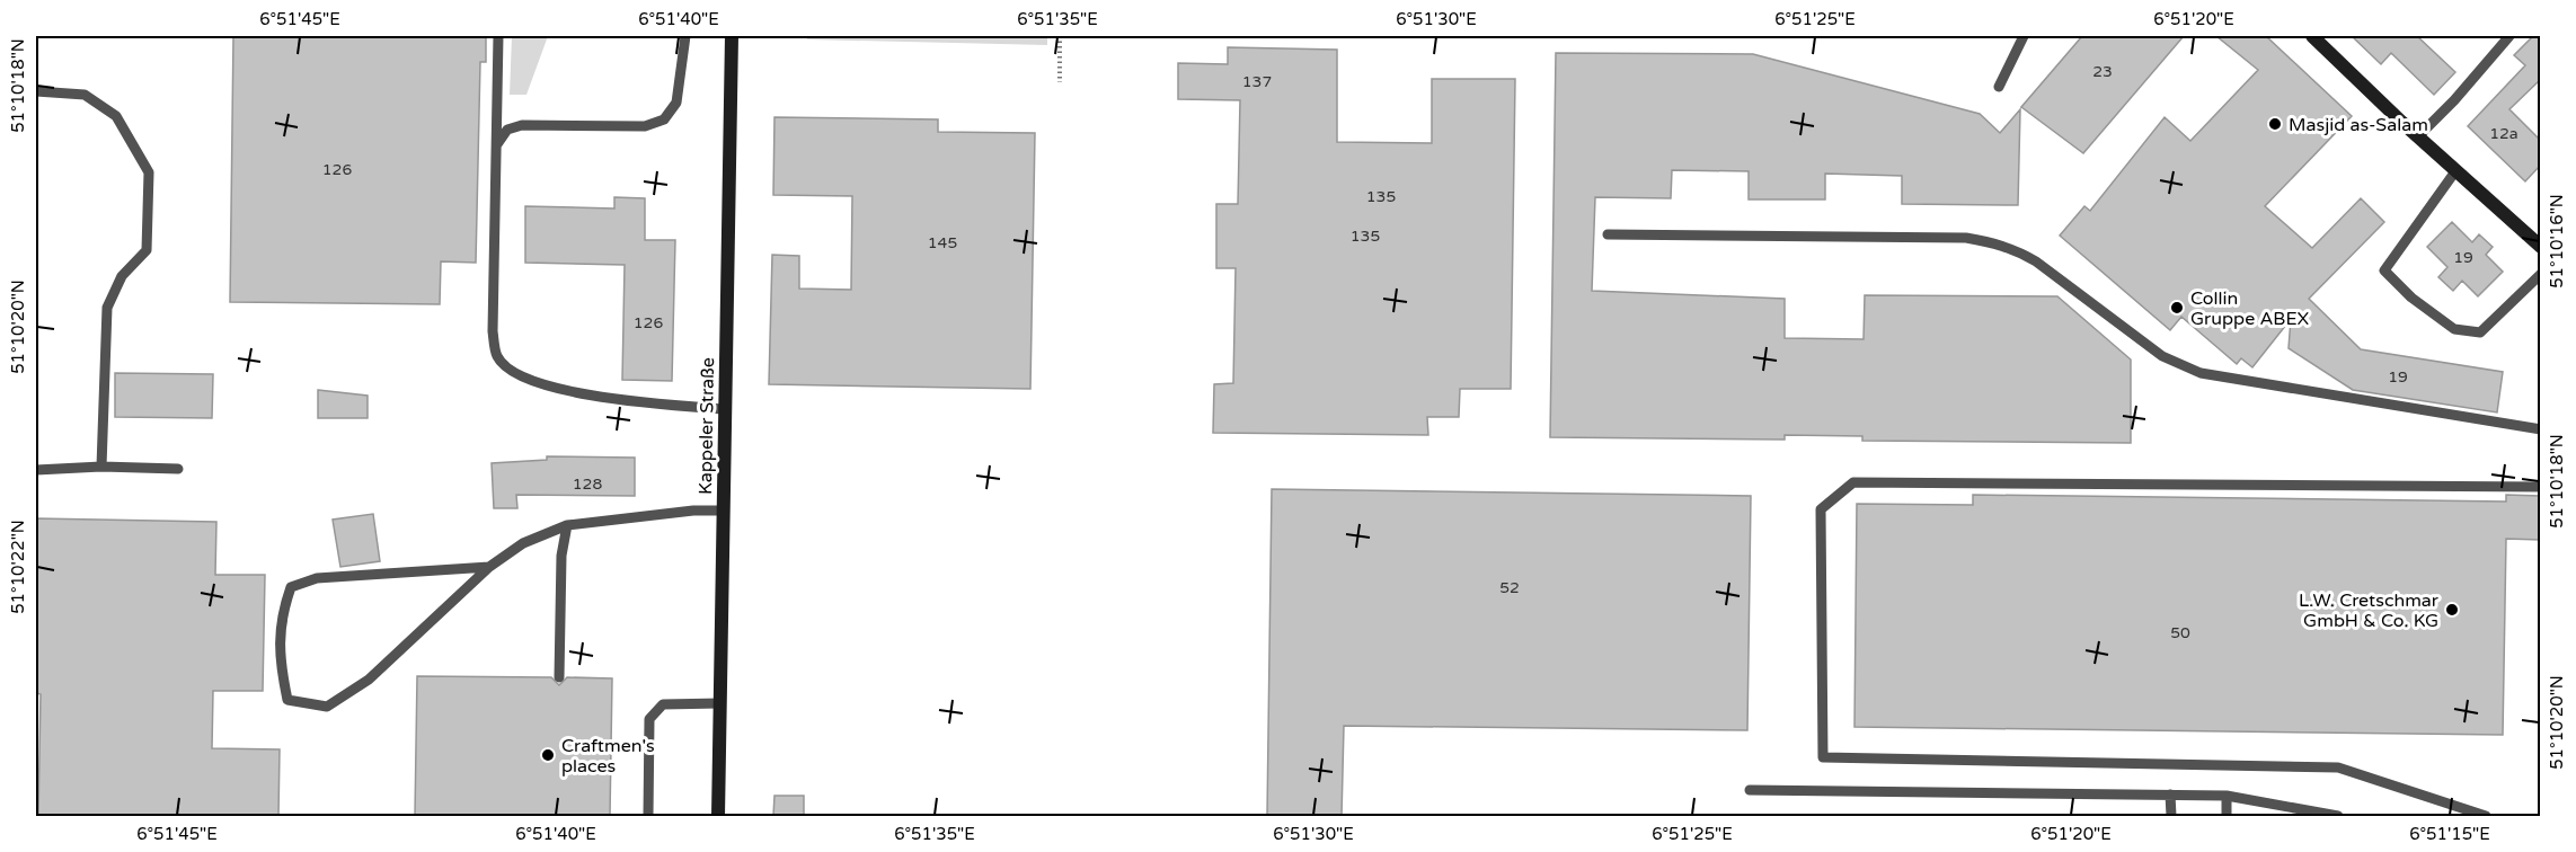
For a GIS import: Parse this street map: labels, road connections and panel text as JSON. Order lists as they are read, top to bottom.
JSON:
{
  "streets": {
    "street": ["Kappeler Straße"]
  },
  "places": [
    "Masjid as-Salam",
    "Collin Gruppe ABEX",
    "L.W. Cretschmar GmbH & Co. KG",
    "Craftmen's places"
  ],
  "house_numbers": [
    "23",
    "137",
    "12a",
    "126",
    "135",
    "135",
    "145",
    "19",
    "126",
    "19",
    "128",
    "52",
    "50"
  ],
  "coordinates": [
    "6°51'45\"E",
    "6°51'40\"E",
    "6°51'35\"E",
    "6°51'30\"E",
    "6°51'25\"E",
    "6°51'20\"E",
    "51°10'18\"N",
    "51°10'16\"N",
    "51°10'20\"N",
    "51°10'22\"N",
    "6°51'15\"E"
  ]
}
